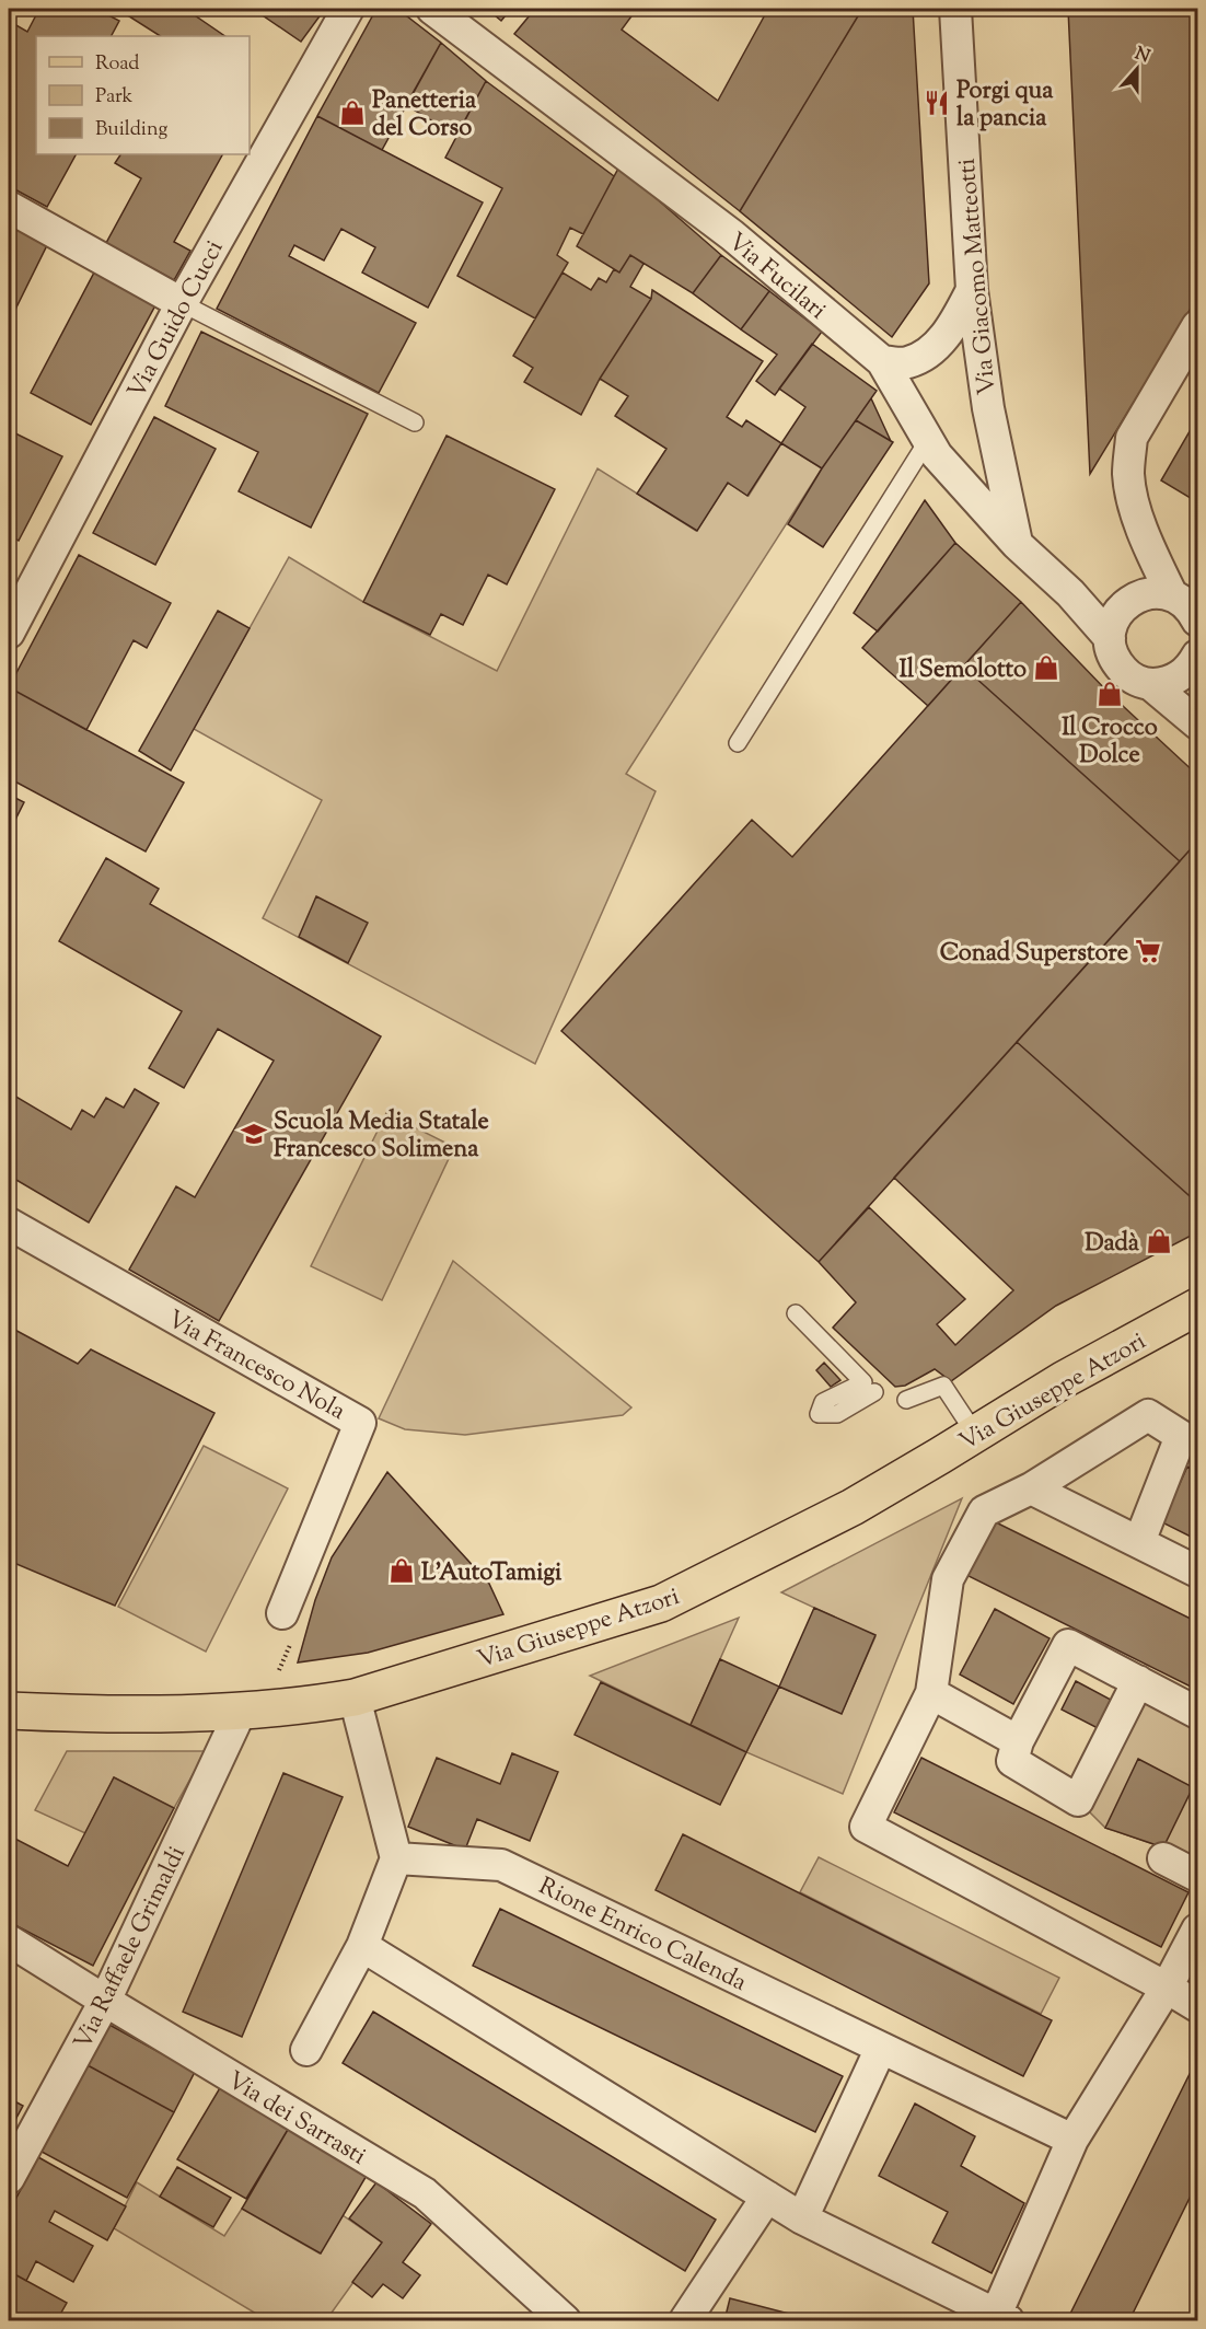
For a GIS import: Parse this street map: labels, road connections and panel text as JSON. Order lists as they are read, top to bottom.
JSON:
{
  "streets": {
    "main road": ["Via Giuseppe Atzori"],
    "street": [
      "Via Fucilari",
      "Via Giacomo Matteotti",
      "Via Guido Cucci",
      "Via Francesco Nola",
      "Rione Enrico Calenda",
      "Via Raffaele Grimaldi",
      "Via dei Sarrasti"
    ]
  },
  "crossings": [
    ["Via Fucilari", "Via Giacomo Matteotti"],
    ["Via Giuseppe Atzori", "Via Raffaele Grimaldi"],
    ["Via Raffaele Grimaldi", "Via dei Sarrasti"]
  ],
  "places": {
    "restaurant": ["Porgi qua la pancia"],
    "shop": [
      "Panetteria del Corso",
      "Il Semolotto",
      "Il Crocco Dolce",
      "Dadà",
      "L'AutoTamigi"
    ],
    "supermarket": ["Conad Superstore"],
    "school or university": ["Scuola Media Statale Francesco Solimena"]
  },
  "legend": ["Road", "Park", "Building"],
  "north": "top"
}
